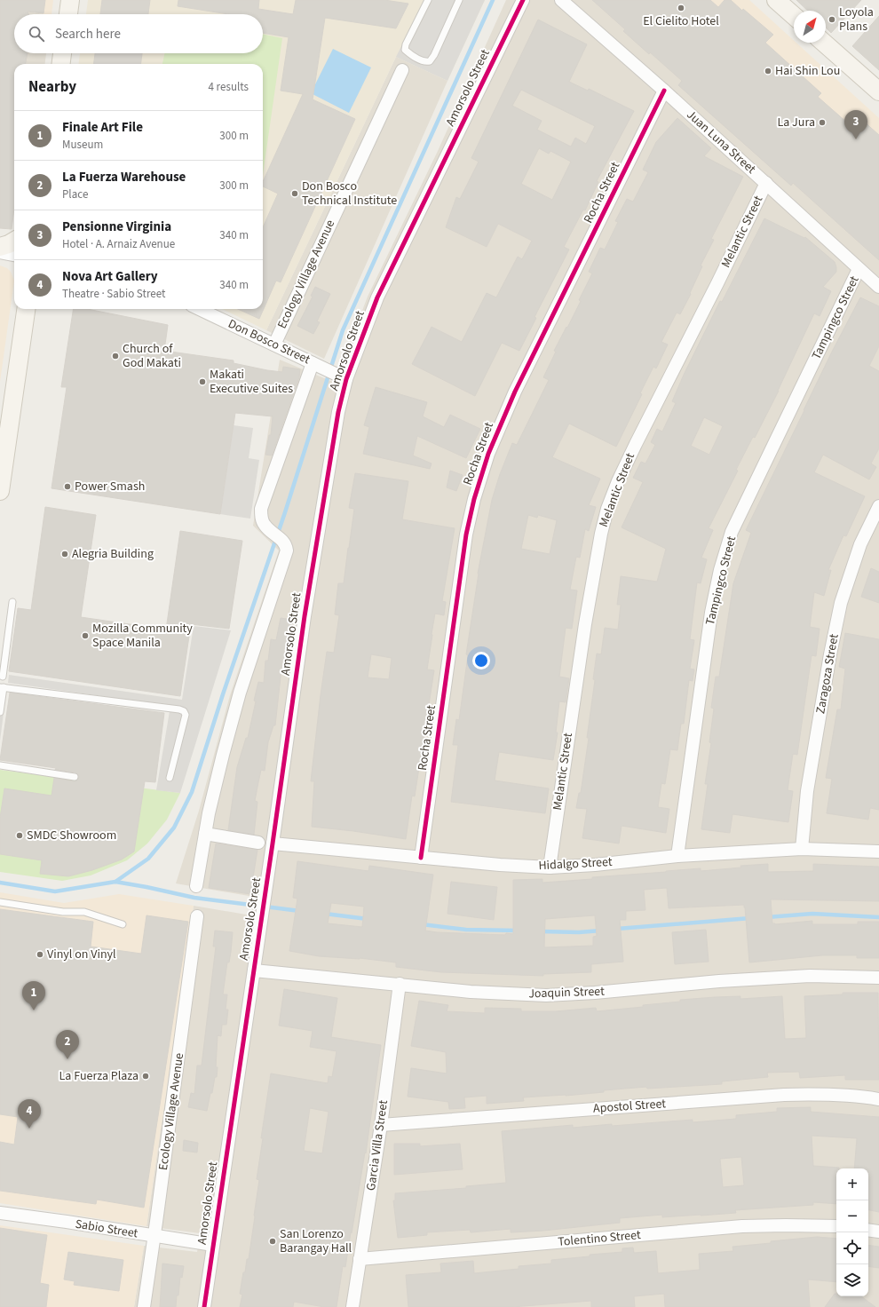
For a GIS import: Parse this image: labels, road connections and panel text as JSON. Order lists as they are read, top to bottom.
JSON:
{
  "streets": {
    "street": [
      "Amorsolo Street",
      "Juan Luna Street",
      "Rocha Street",
      "Melantic Street",
      "Ecology Village Avenue",
      "Tampingco Street",
      "Don Bosco Street",
      "Zaragoza Street",
      "Hidalgo Street",
      "Joaquin Street",
      "Apostol Street",
      "Garcia Villa Street",
      "Sabio Street",
      "Tolentino Street"
    ]
  },
  "crossings": [
    ["Amorsolo Street", "Don Bosco Street"],
    ["Amorsolo Street", "Hidalgo Street"],
    ["Amorsolo Street", "Joaquin Street"],
    ["Amorsolo Street", "Sabio Street"],
    ["Juan Luna Street", "Rocha Street"],
    ["Juan Luna Street", "Melantic Street"],
    ["Juan Luna Street", "Tampingco Street"],
    ["Rocha Street", "Hidalgo Street"],
    ["Melantic Street", "Hidalgo Street"],
    ["Ecology Village Avenue", "Don Bosco Street"],
    ["Ecology Village Avenue", "Sabio Street"],
    ["Tampingco Street", "Hidalgo Street"],
    ["Zaragoza Street", "Hidalgo Street"],
    ["Joaquin Street", "Garcia Villa Street"],
    ["Apostol Street", "Garcia Villa Street"],
    ["Garcia Villa Street", "Tolentino Street"]
  ],
  "places": [
    "El Cielito Hotel",
    "Loyola Plans",
    "Hai Shin Lou",
    "La Jura",
    "Don Bosco Technical Institute",
    "Church of God Makati",
    "Makati Executive Suites",
    "Power Smash",
    "Alegria Building",
    "Mozilla Community Space Manila",
    "SMDC Showroom",
    "Vinyl on Vinyl",
    "La Fuerza Plaza",
    "San Lorenzo Barangay Hall"
  ],
  "north": "top right",
  "page": {
    "search": "Search here",
    "heading": ["Nearby", "4 results"],
    "pins": [
      "3",
      "1",
      "2",
      "4"
    ],
    "list": [
      {
        "mark": "1",
        "name": "Finale Art File",
        "note": "Museum",
        "value": "300 m"
      },
      {
        "mark": "2",
        "name": "La Fuerza Warehouse",
        "note": "Place",
        "value": "300 m"
      },
      {
        "mark": "3",
        "name": "Pensionne Virginia",
        "note": "Hotel · A. Arnaiz Avenue",
        "value": "340 m"
      },
      {
        "mark": "4",
        "name": "Nova Art Gallery",
        "note": "Theatre · Sabio Street",
        "value": "340 m"
      }
    ],
    "map_buttons": ["+", "−"]
  }
}
